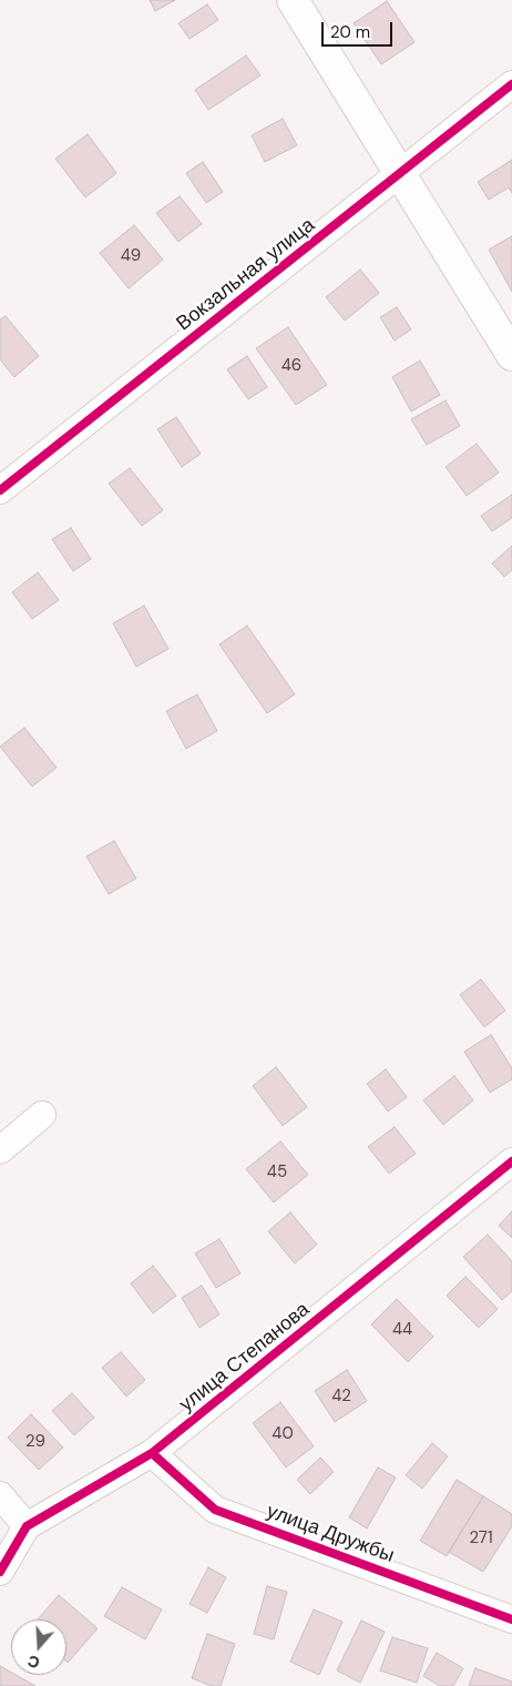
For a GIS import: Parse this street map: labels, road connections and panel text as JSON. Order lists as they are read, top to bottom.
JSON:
{
  "streets": {
    "street": ["Вокзальная улица", "улица Степанова", "улица Дружбы"]
  },
  "crossings": [
    ["улица Степанова", "улица Дружбы"]
  ],
  "house_numbers": [
    "49",
    "46",
    "45",
    "44",
    "42",
    "40",
    "29",
    "271"
  ],
  "scale_bar": "20 m",
  "north": "bottom"
}
